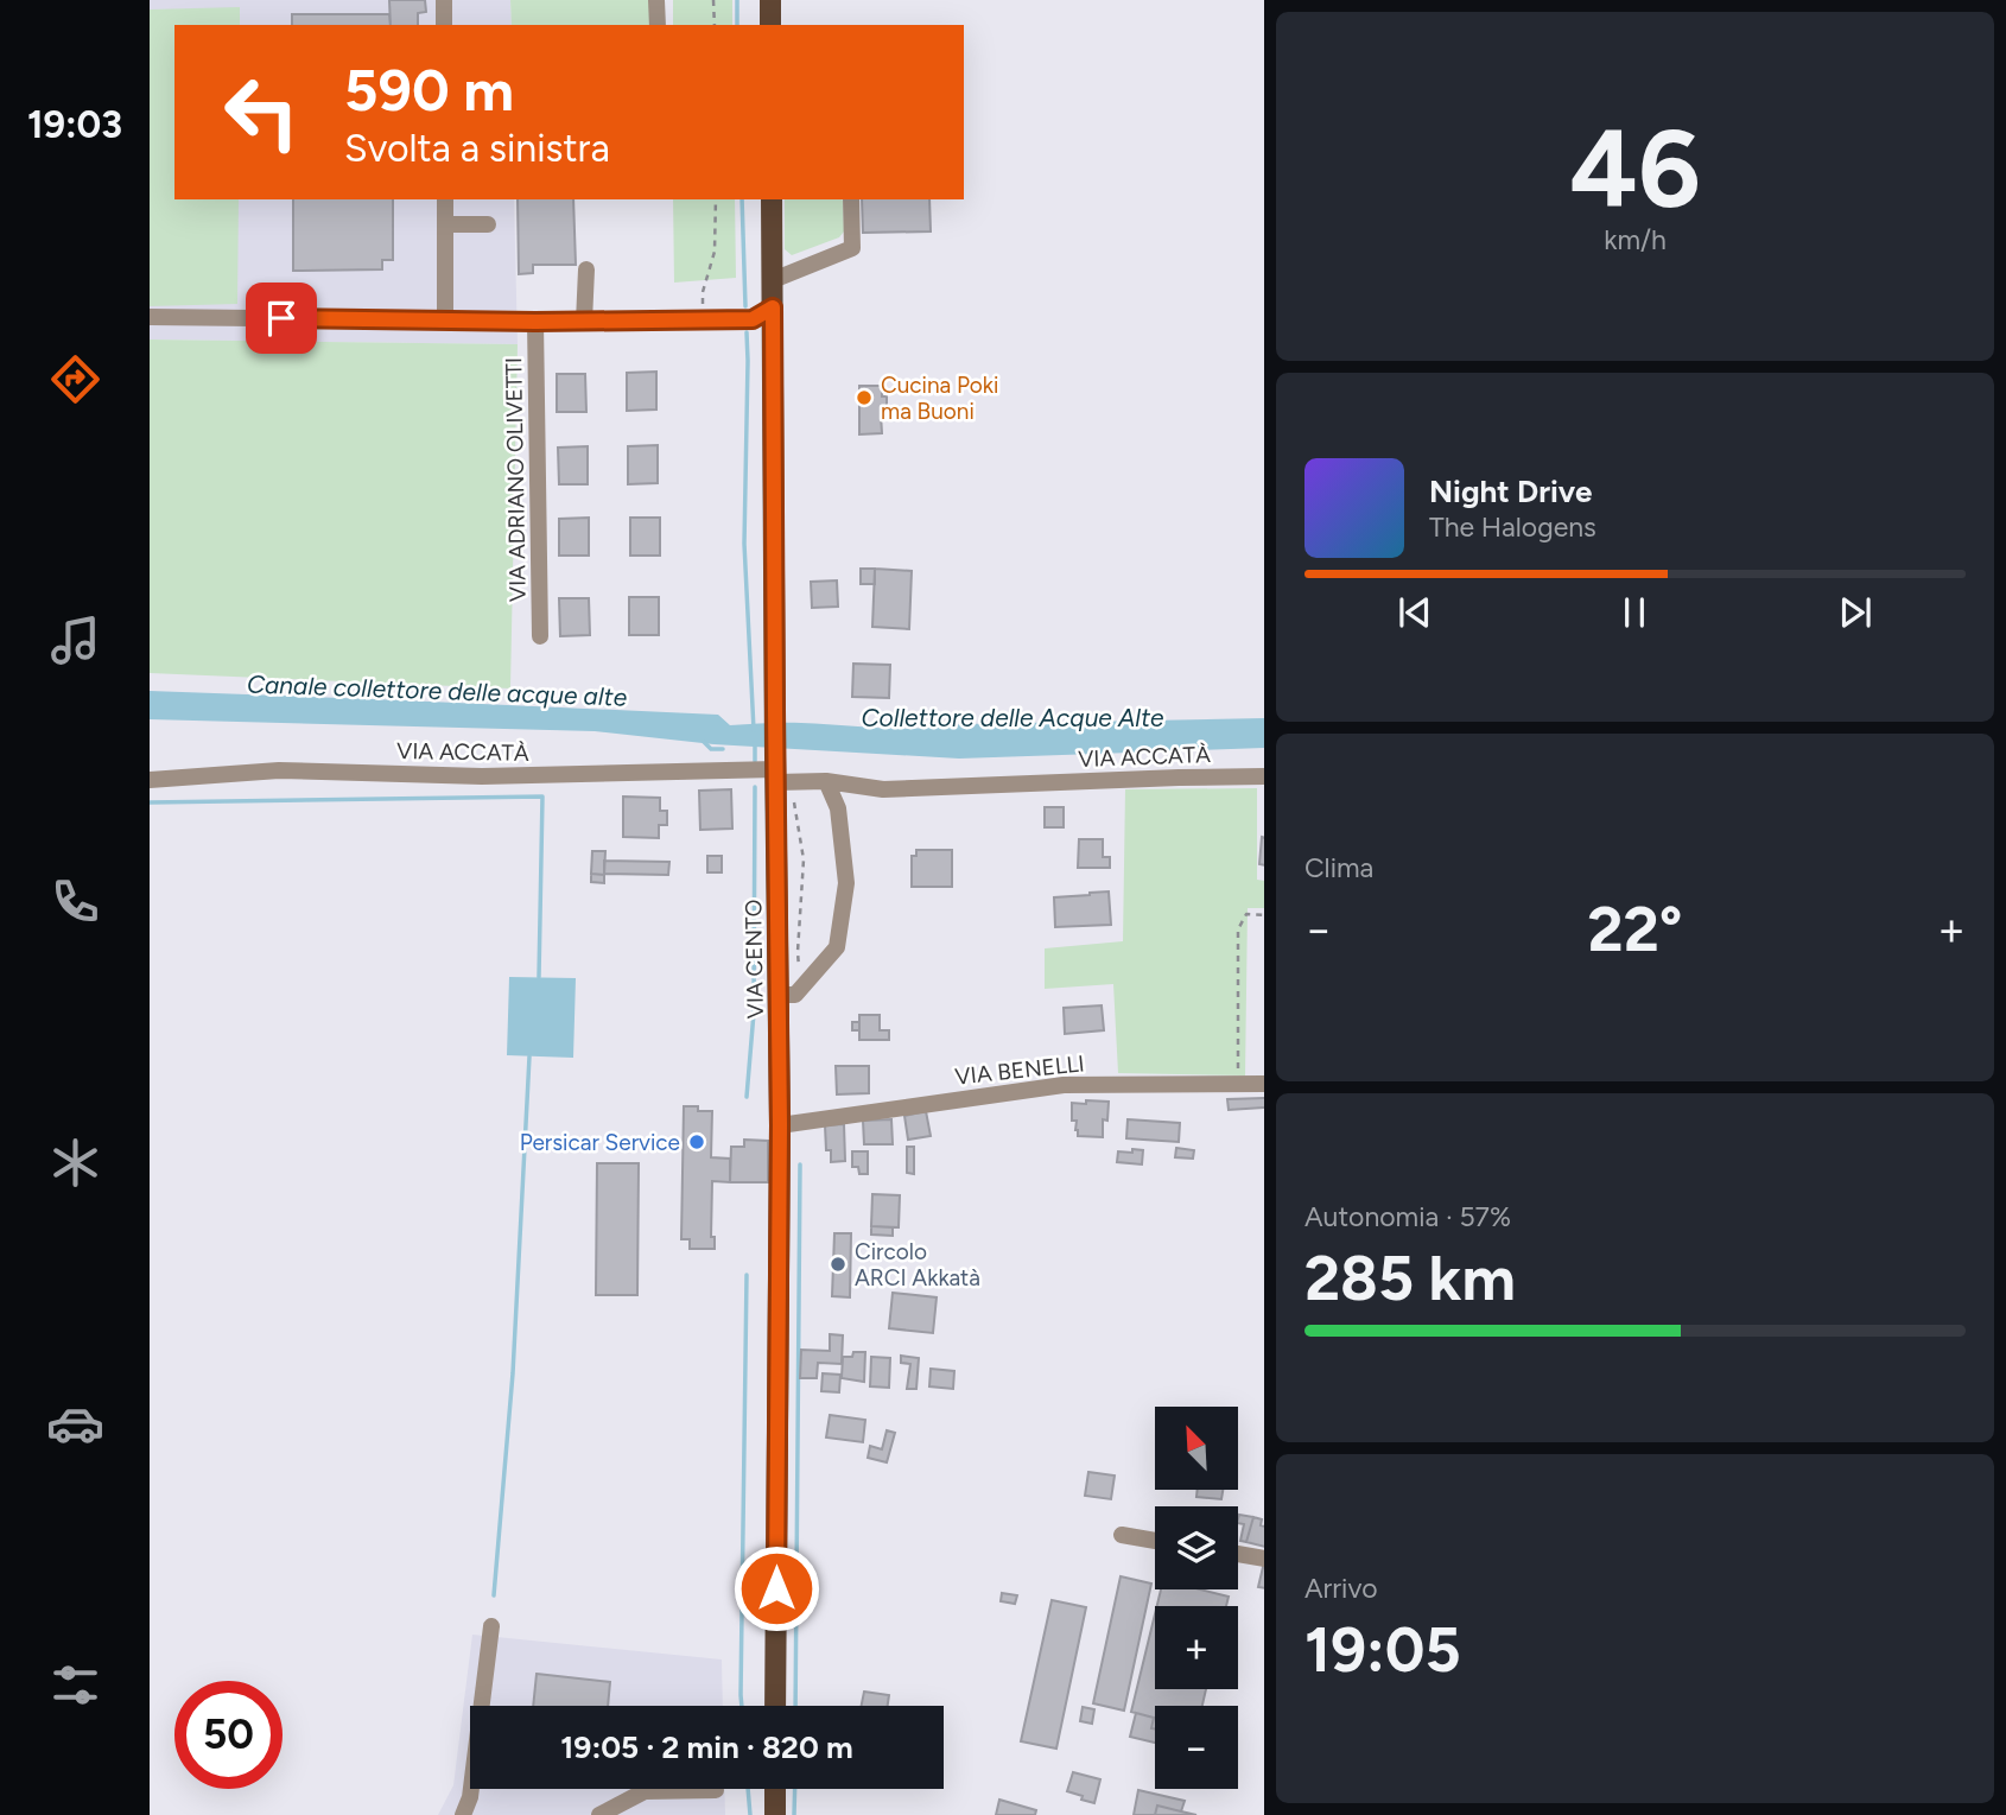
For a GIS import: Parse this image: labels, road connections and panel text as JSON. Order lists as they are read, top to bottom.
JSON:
{
  "streets": {
    "main road": ["VIA CENTO"],
    "street": ["VIA ADRIANO OLIVETTI", "VIA ACCATÀ", "VIA BENELLI"]
  },
  "crossings": [
    ["VIA ACCATÀ", "VIA CENTO"],
    ["VIA CENTO", "VIA BENELLI"]
  ],
  "water": ["Canale collettore delle acque alte", "Collettore delle Acque Alte"],
  "places": ["Cucina Poki ma Buoni", "Persicar Service", "Circolo ARCI Akkatà"],
  "north": "top left",
  "page": {
    "tabs": "19:03",
    "tile": [
      ["46", "km/h"],
      "Clima",
      ["Autonomia · 57%", "285 km"],
      ["Arrivo", "19:05"]
    ],
    "turn": ["590 m", "Svolta a sinistra"],
    "song": ["Night Drive", "The Halogens"],
    "heat": ["−", "22°", "+"],
    "map_buttons": ["+", "−"],
    "limit": "50",
    "trip": "19:05 · 2 min · 820 m"
  }
}
